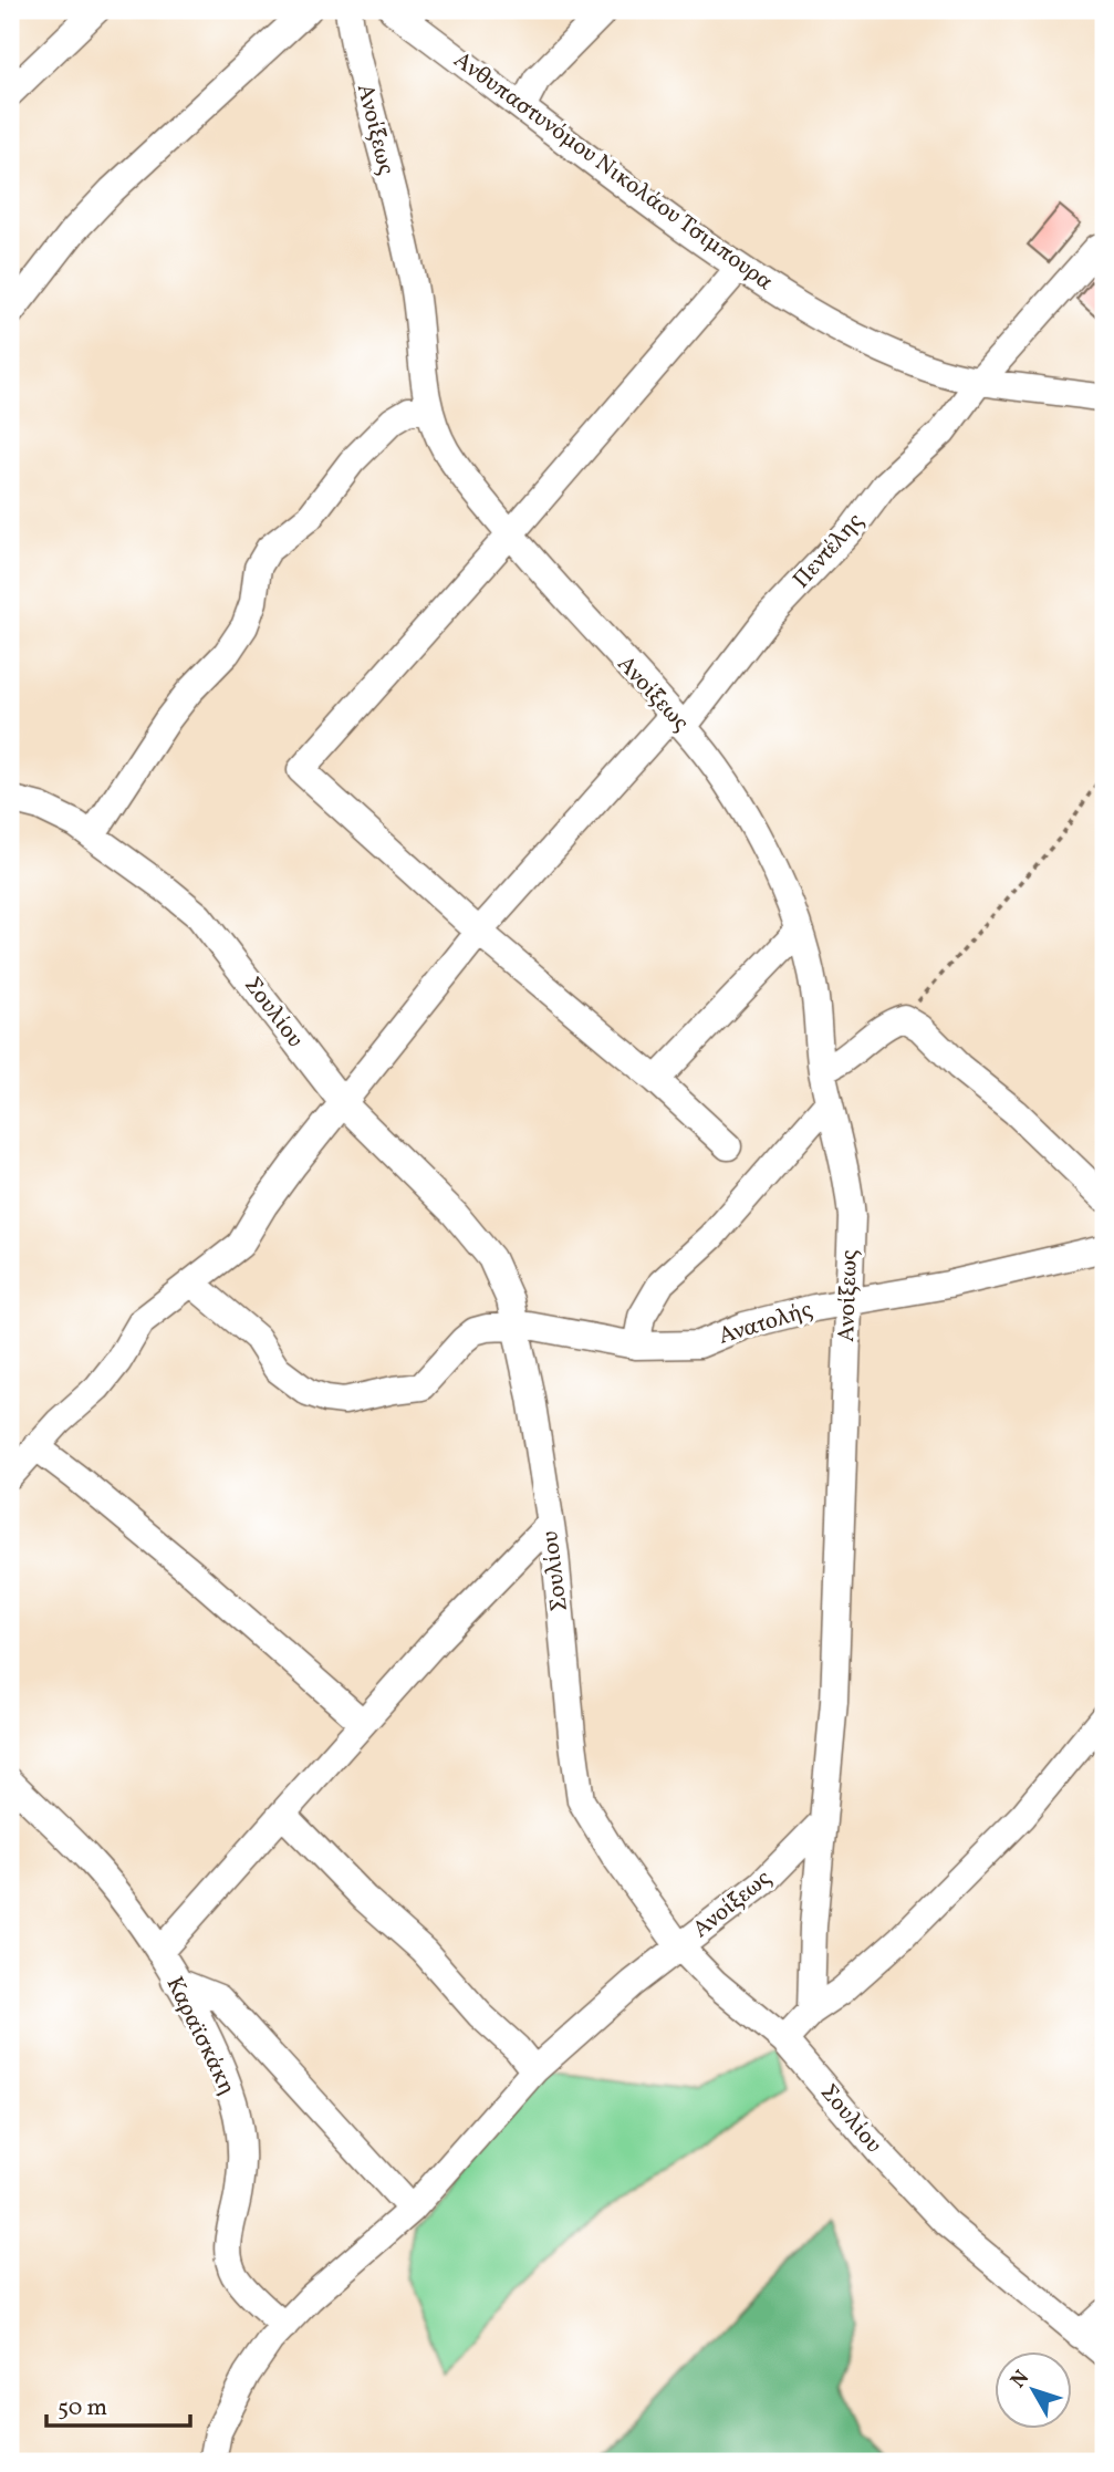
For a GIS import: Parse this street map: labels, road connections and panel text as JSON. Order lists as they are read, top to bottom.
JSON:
{
  "streets": {
    "street": [
      "Ανοίξεως",
      "Ανθυπαστυνόμου Νικολάου Τσιμπουρα",
      "Πεντέλης",
      "Σουλίου",
      "Ανατολής",
      "Καραϊσκάκη"
    ]
  },
  "crossings": [
    ["Ανοίξεως", "Πεντέλης"],
    ["Ανοίξεως", "Σουλίου"],
    ["Ανοίξεως", "Ανατολής"],
    ["Ανοίξεως", "Καραϊσκάκη"],
    ["Ανθυπαστυνόμου Νικολάου Τσιμπουρα", "Πεντέλης"],
    ["Πεντέλης", "Σουλίου"],
    ["Πεντέλης", "Ανατολής"],
    ["Σουλίου", "Ανατολής"]
  ],
  "scale_bar": "50 m",
  "north": "top left"
}
